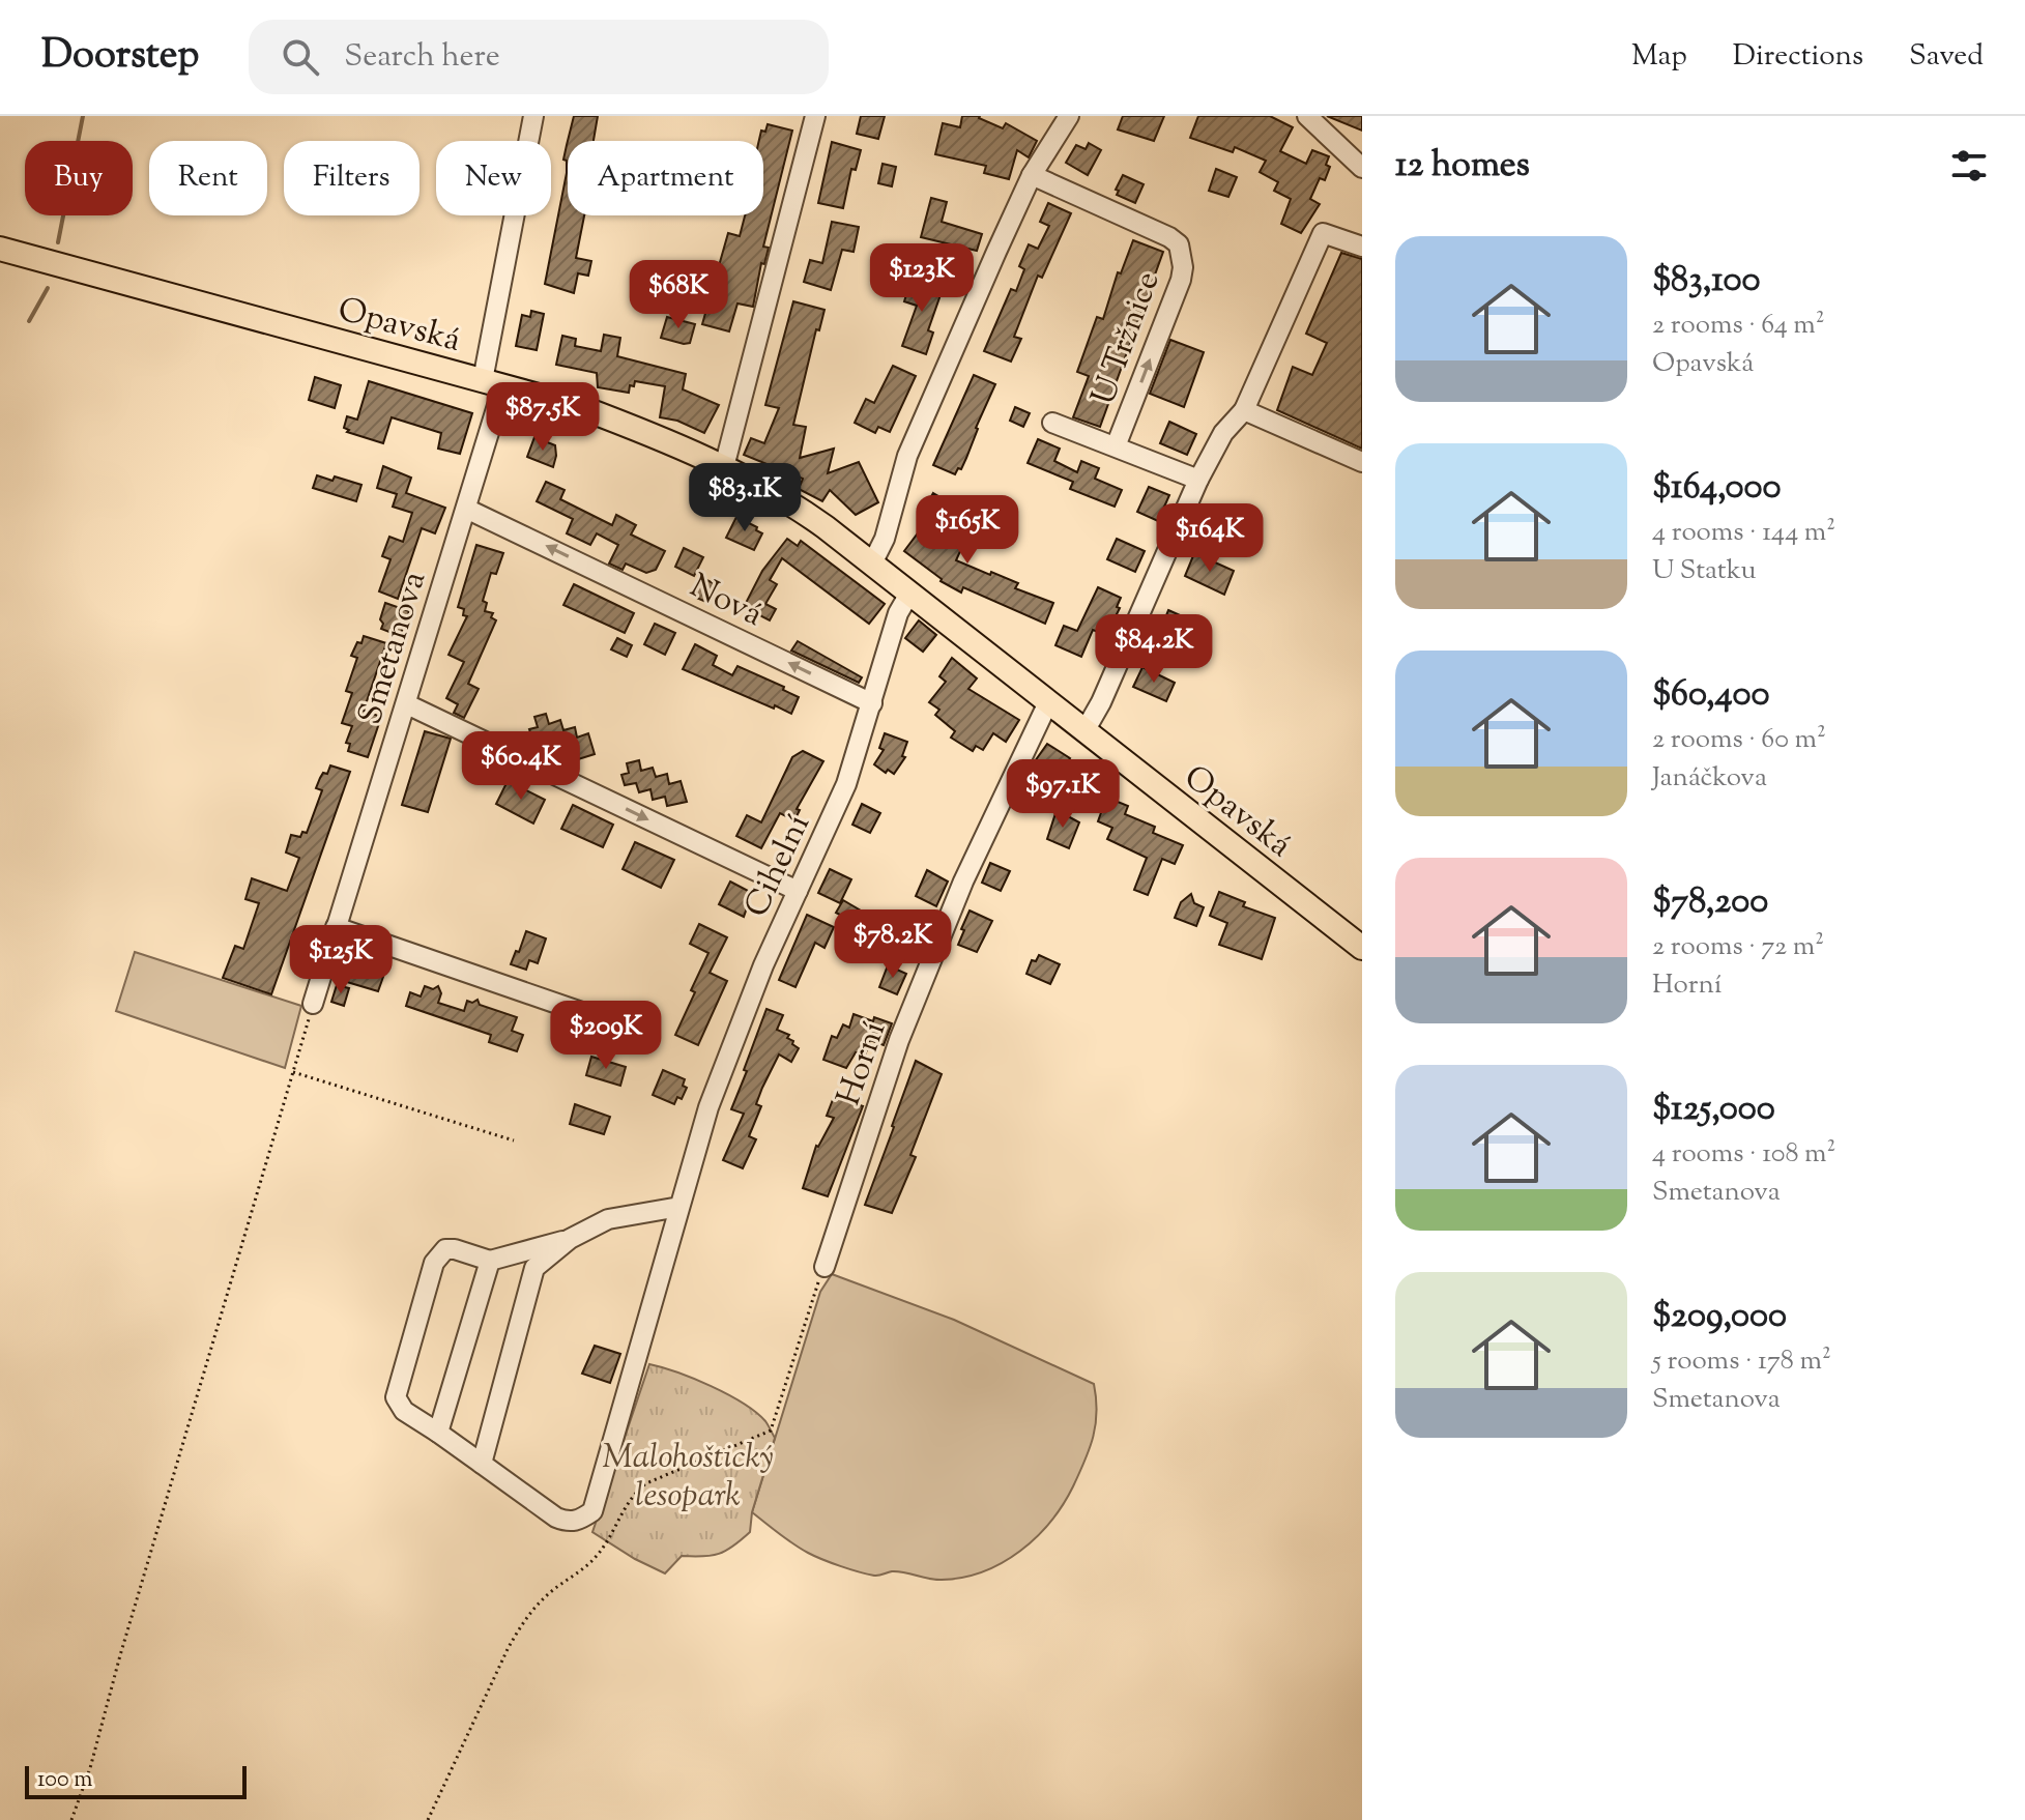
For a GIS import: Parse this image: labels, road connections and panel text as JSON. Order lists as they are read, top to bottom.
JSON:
{
  "streets": {
    "main road": ["Opavská"],
    "street": [
      "U Tržnice",
      "Nová",
      "Smetanova",
      "Cihelní",
      "Horní"
    ]
  },
  "crossings": [
    ["Opavská", "Smetanova"],
    ["Opavská", "Cihelní"],
    ["Opavská", "Horní"],
    ["Nová", "Smetanova"],
    ["Nová", "Cihelní"]
  ],
  "one_way": ["Nová"],
  "parks": ["Malohoštický lesopark"],
  "scale_bar": "100 m",
  "page": {
    "header": "Doorstep",
    "search": "Search here",
    "nav": ["Map", "Directions", "Saved"],
    "heading": "12 homes",
    "chip": [
      "Buy",
      "Rent",
      "Filters",
      "New",
      "Apartment"
    ],
    "list": [
      {
        "name": "$83,100",
        "note": "2 rooms · 64 m² · Opavská"
      },
      {
        "name": "$164,000",
        "note": "4 rooms · 144 m² · U Statku"
      },
      {
        "name": "$60,400",
        "note": "2 rooms · 60 m² · Janáčkova"
      },
      {
        "name": "$78,200",
        "note": "2 rooms · 72 m² · Horní"
      },
      {
        "name": "$125,000",
        "note": "4 rooms · 108 m² · Smetanova"
      },
      {
        "name": "$209,000",
        "note": "5 rooms · 178 m² · Smetanova"
      }
    ],
    "price": [
      "$123K",
      "$68K",
      "$87.5K",
      "$83.1K",
      "$165K",
      "$164K",
      "$84.2K",
      "$60.4K",
      "$97.1K",
      "$78.2K",
      "$125K",
      "$209K"
    ],
    "scale": "100 m"
  }
}
